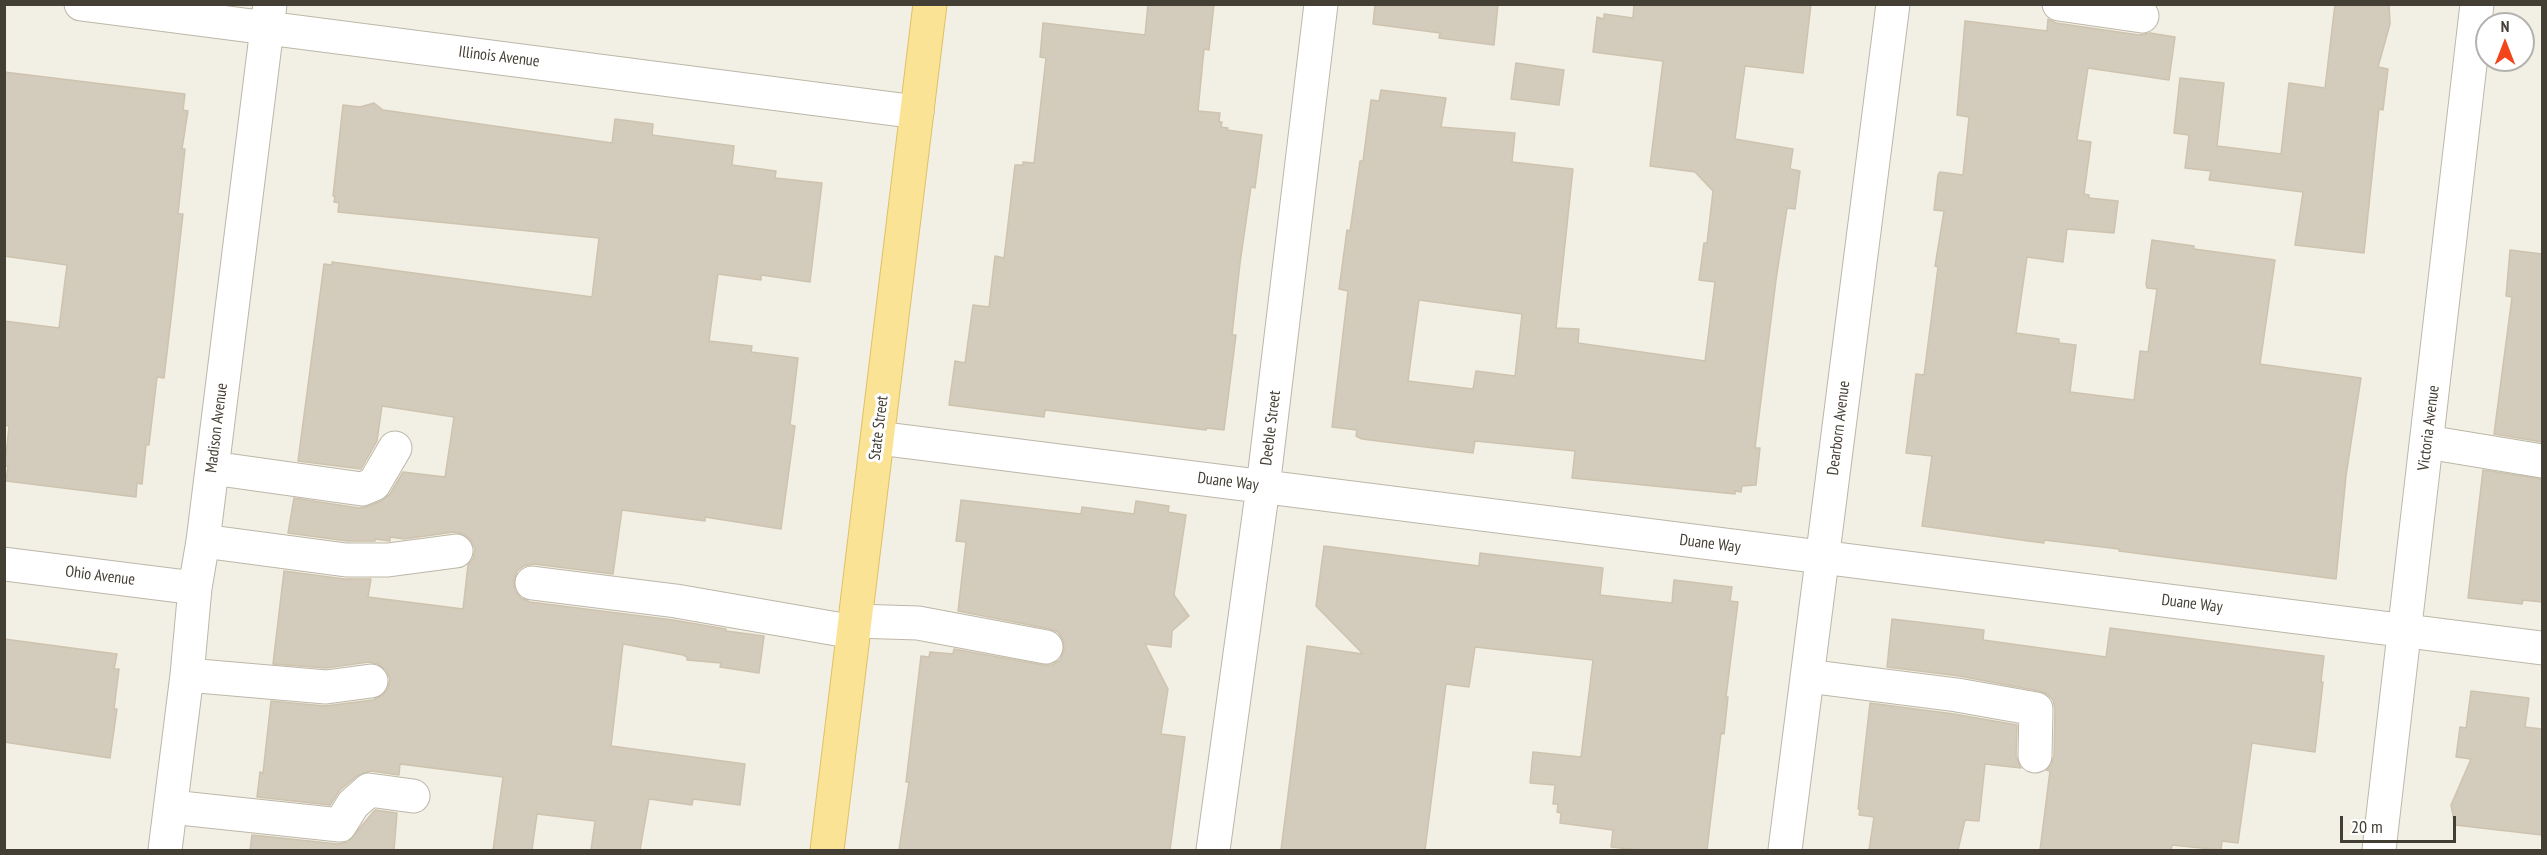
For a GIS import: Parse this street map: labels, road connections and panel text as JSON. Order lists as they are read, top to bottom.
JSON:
{
  "streets": {
    "main road": ["State Street"],
    "street": [
      "Illinois Avenue",
      "Madison Avenue",
      "Deeble Street",
      "Dearborn Avenue",
      "Victoria Avenue",
      "Duane Way",
      "Ohio Avenue"
    ]
  },
  "crossings": [
    ["Illinois Avenue", "Madison Avenue"],
    ["Illinois Avenue", "State Street"],
    ["Madison Avenue", "Ohio Avenue"],
    ["State Street", "Duane Way"],
    ["Deeble Street", "Duane Way"],
    ["Dearborn Avenue", "Duane Way"],
    ["Victoria Avenue", "Duane Way"]
  ],
  "scale_bar": "20 m",
  "north": "top"
}
